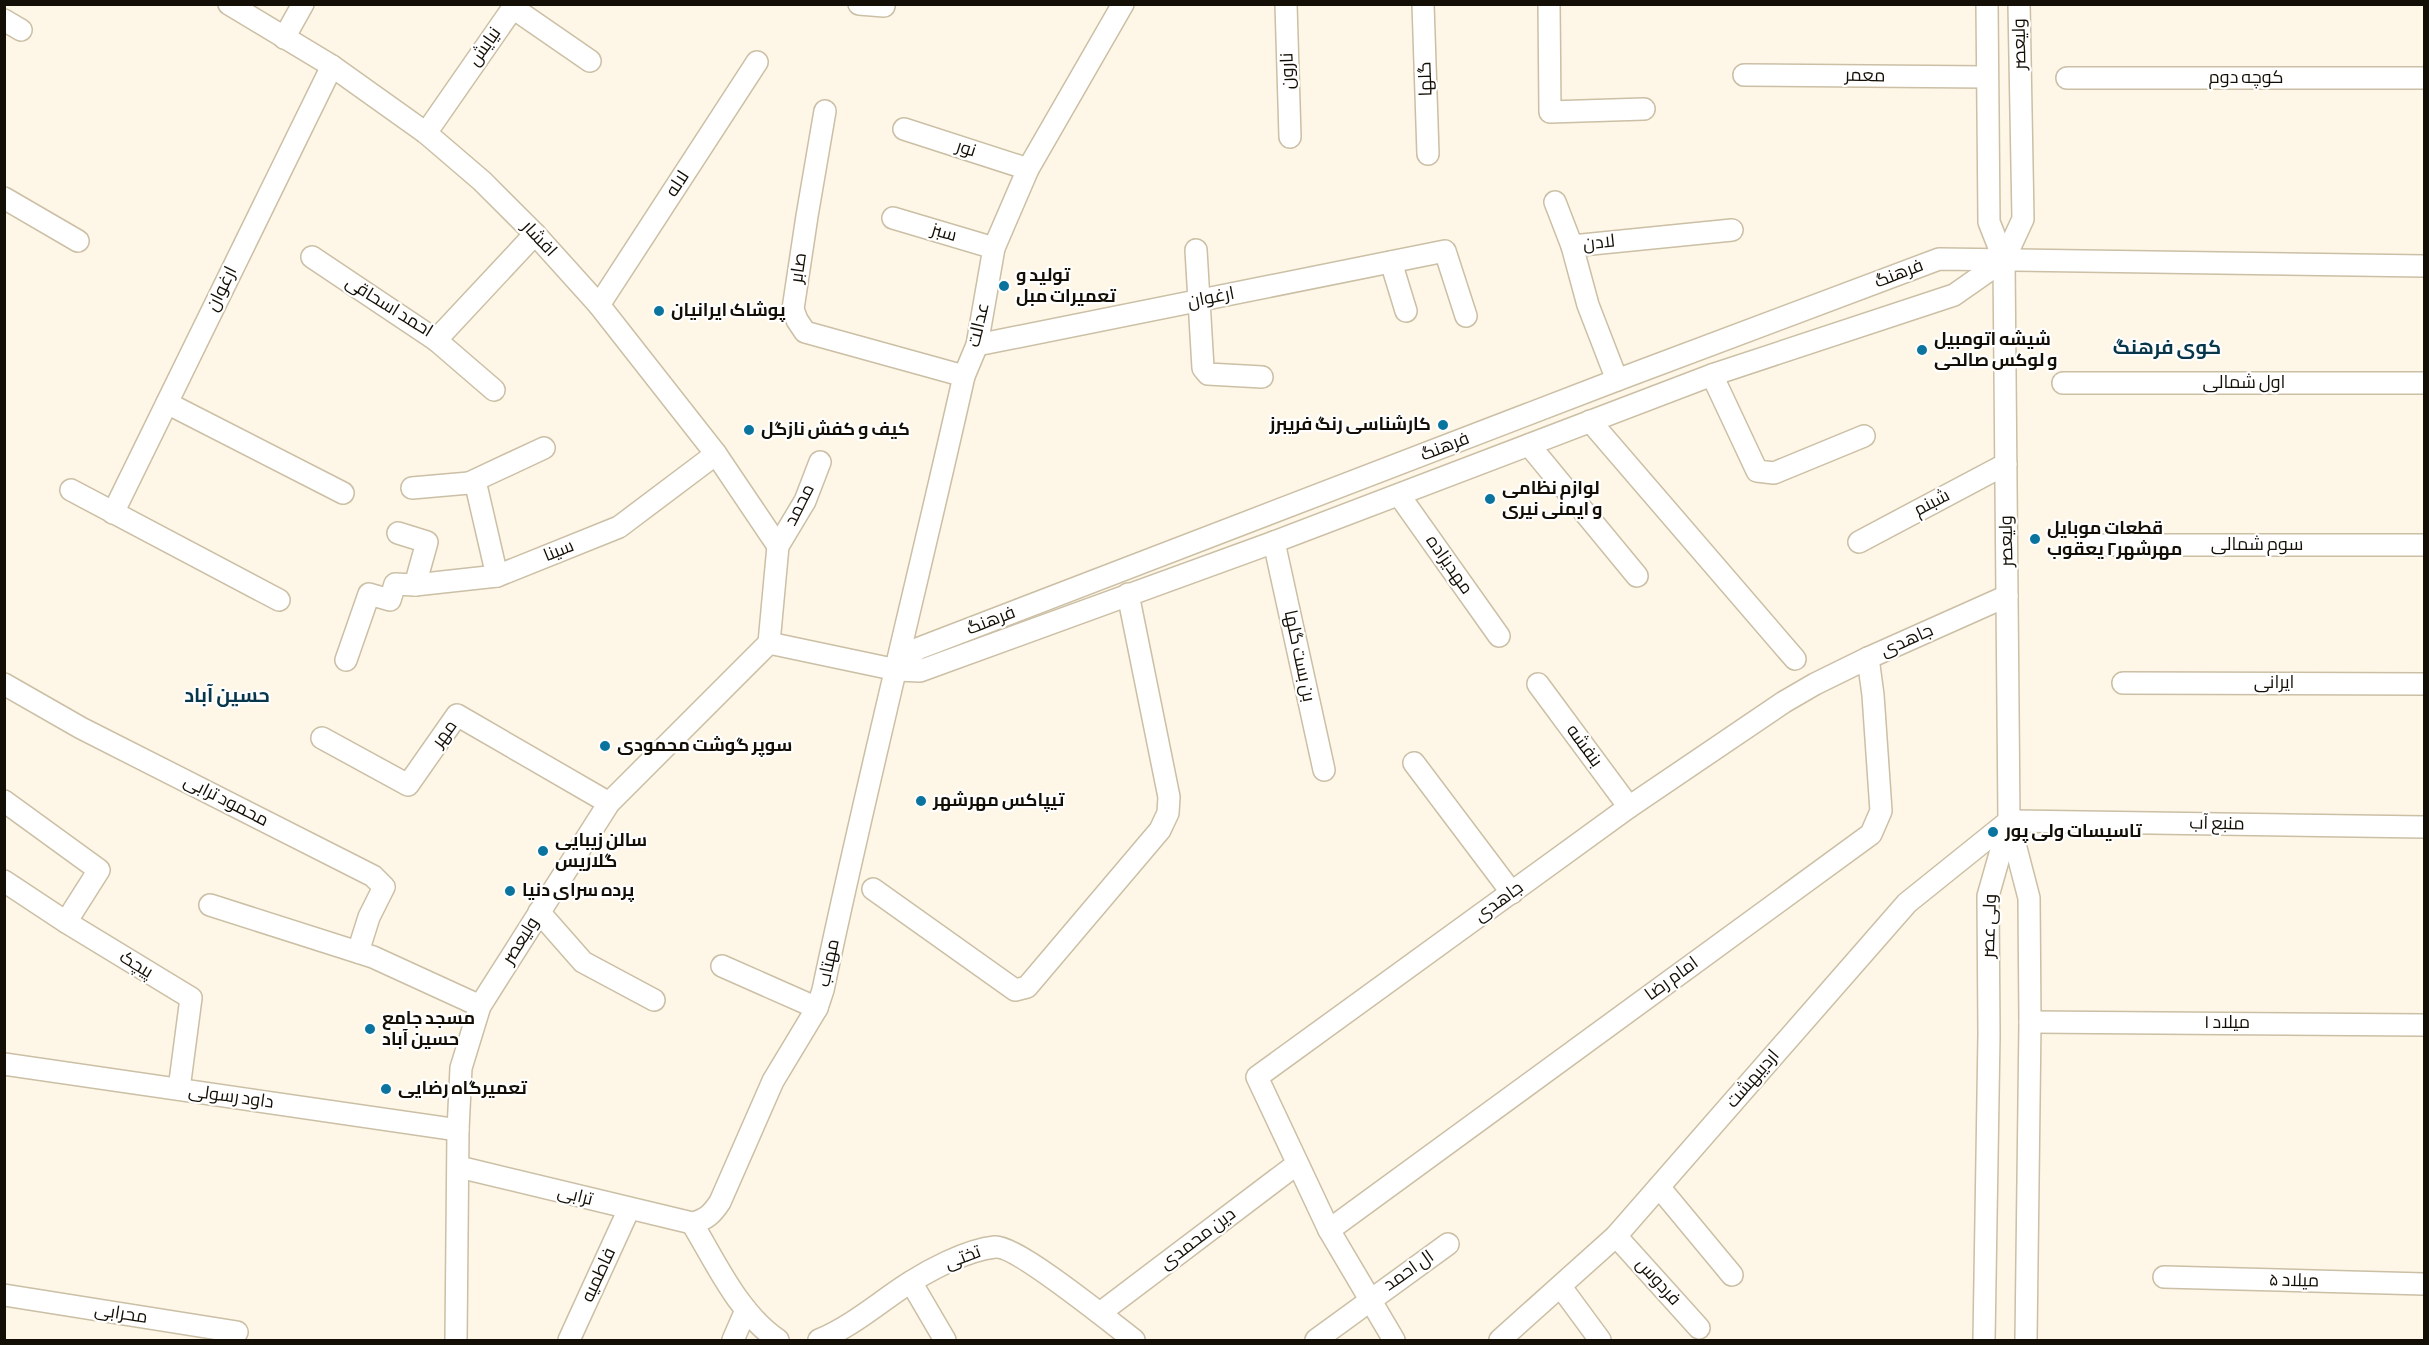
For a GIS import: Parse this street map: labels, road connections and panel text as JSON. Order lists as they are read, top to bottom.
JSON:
{
  "streets": {
    "street": [
      "ولیعصر",
      "نیایش",
      "نارون",
      "معمر",
      "کوچه دوم",
      "گلها",
      "نور",
      "لاله",
      "سبز",
      "افشار",
      "لادن",
      "صابر",
      "فرهنگ",
      "ارغوان",
      "احمد اسحاقی",
      "عدالت",
      "اول شمالی",
      "شبنم",
      "محمد",
      "سوم شمالی",
      "سینا",
      "مهدیزاده",
      "جاهدی",
      "بن بست گلها",
      "ایرانی",
      "مهر",
      "بنفشه",
      "محمود ترابی",
      "منبع آب",
      "ولی عصر",
      "مهتاب",
      "پیچک",
      "امام رضا",
      "میلاد ۱",
      "اردیبهشت",
      "داود رسولی",
      "ترابی",
      "دین محمدی",
      "تختی",
      "ال احمد",
      "فاطمیه",
      "میلاد ۵",
      "فردوس",
      "محرابی"
    ]
  },
  "crossings": [
    ["ولیعصر", "معمر"],
    ["ولیعصر", "فرهنگ"],
    ["ولیعصر", "شبنم"],
    ["ولیعصر", "جاهدی"],
    ["ولیعصر", "مهر"],
    ["ولیعصر", "منبع آب"],
    ["ولیعصر", "ولی عصر"],
    ["ولیعصر", "اردیبهشت"],
    ["ولیعصر", "داود رسولی"],
    ["ولیعصر", "ترابی"],
    ["نیایش", "افشار"],
    ["نور", "عدالت"],
    ["لاله", "افشار"],
    ["سبز", "عدالت"],
    ["افشار", "ارغوان"],
    ["افشار", "احمد اسحاقی"],
    ["افشار", "محمد"],
    ["افشار", "سینا"],
    ["لادن", "فرهنگ"],
    ["صابر", "عدالت"],
    ["فرهنگ", "عدالت"],
    ["فرهنگ", "مهدیزاده"],
    ["فرهنگ", "بن بست گلها"],
    ["فرهنگ", "مهتاب"],
    ["ارغوان", "عدالت"],
    ["عدالت", "مهتاب"],
    ["جاهدی", "بنفشه"],
    ["جاهدی", "امام رضا"],
    ["جاهدی", "دین محمدی"],
    ["جاهدی", "ال احمد"],
    ["منبع آب", "ولی عصر"],
    ["منبع آب", "اردیبهشت"],
    ["ولی عصر", "میلاد ۱"],
    ["ولی عصر", "اردیبهشت"],
    ["مهتاب", "ترابی"],
    ["پیچک", "داود رسولی"],
    ["اردیبهشت", "فردوس"],
    ["ترابی", "فاطمیه"],
    ["دین محمدی", "تختی"]
  ],
  "districts": ["کوی فرهنگ", "حسین آباد"],
  "places": [
    "تولید و تعمیرات مبل",
    "پوشاک ایرانیان",
    "شیشه اتومبیل و لوکس صالحی",
    "کارشناسی رنگ فریبرز",
    "کیف و کفش نازگل",
    "لوازم نظامی و ایمنی نیری",
    "قطعات موبایل مهرشهر۲ یعقوب",
    "سوپر گوشت محمودی",
    "تیپاکس مهرشهر",
    "تاسیسات ولی پور",
    "سالن زیبایی گلاریس",
    "پرده سرای دنیا",
    "مسجد جامع حسین آباد",
    "تعمیرگاه رضایی"
  ]
}
